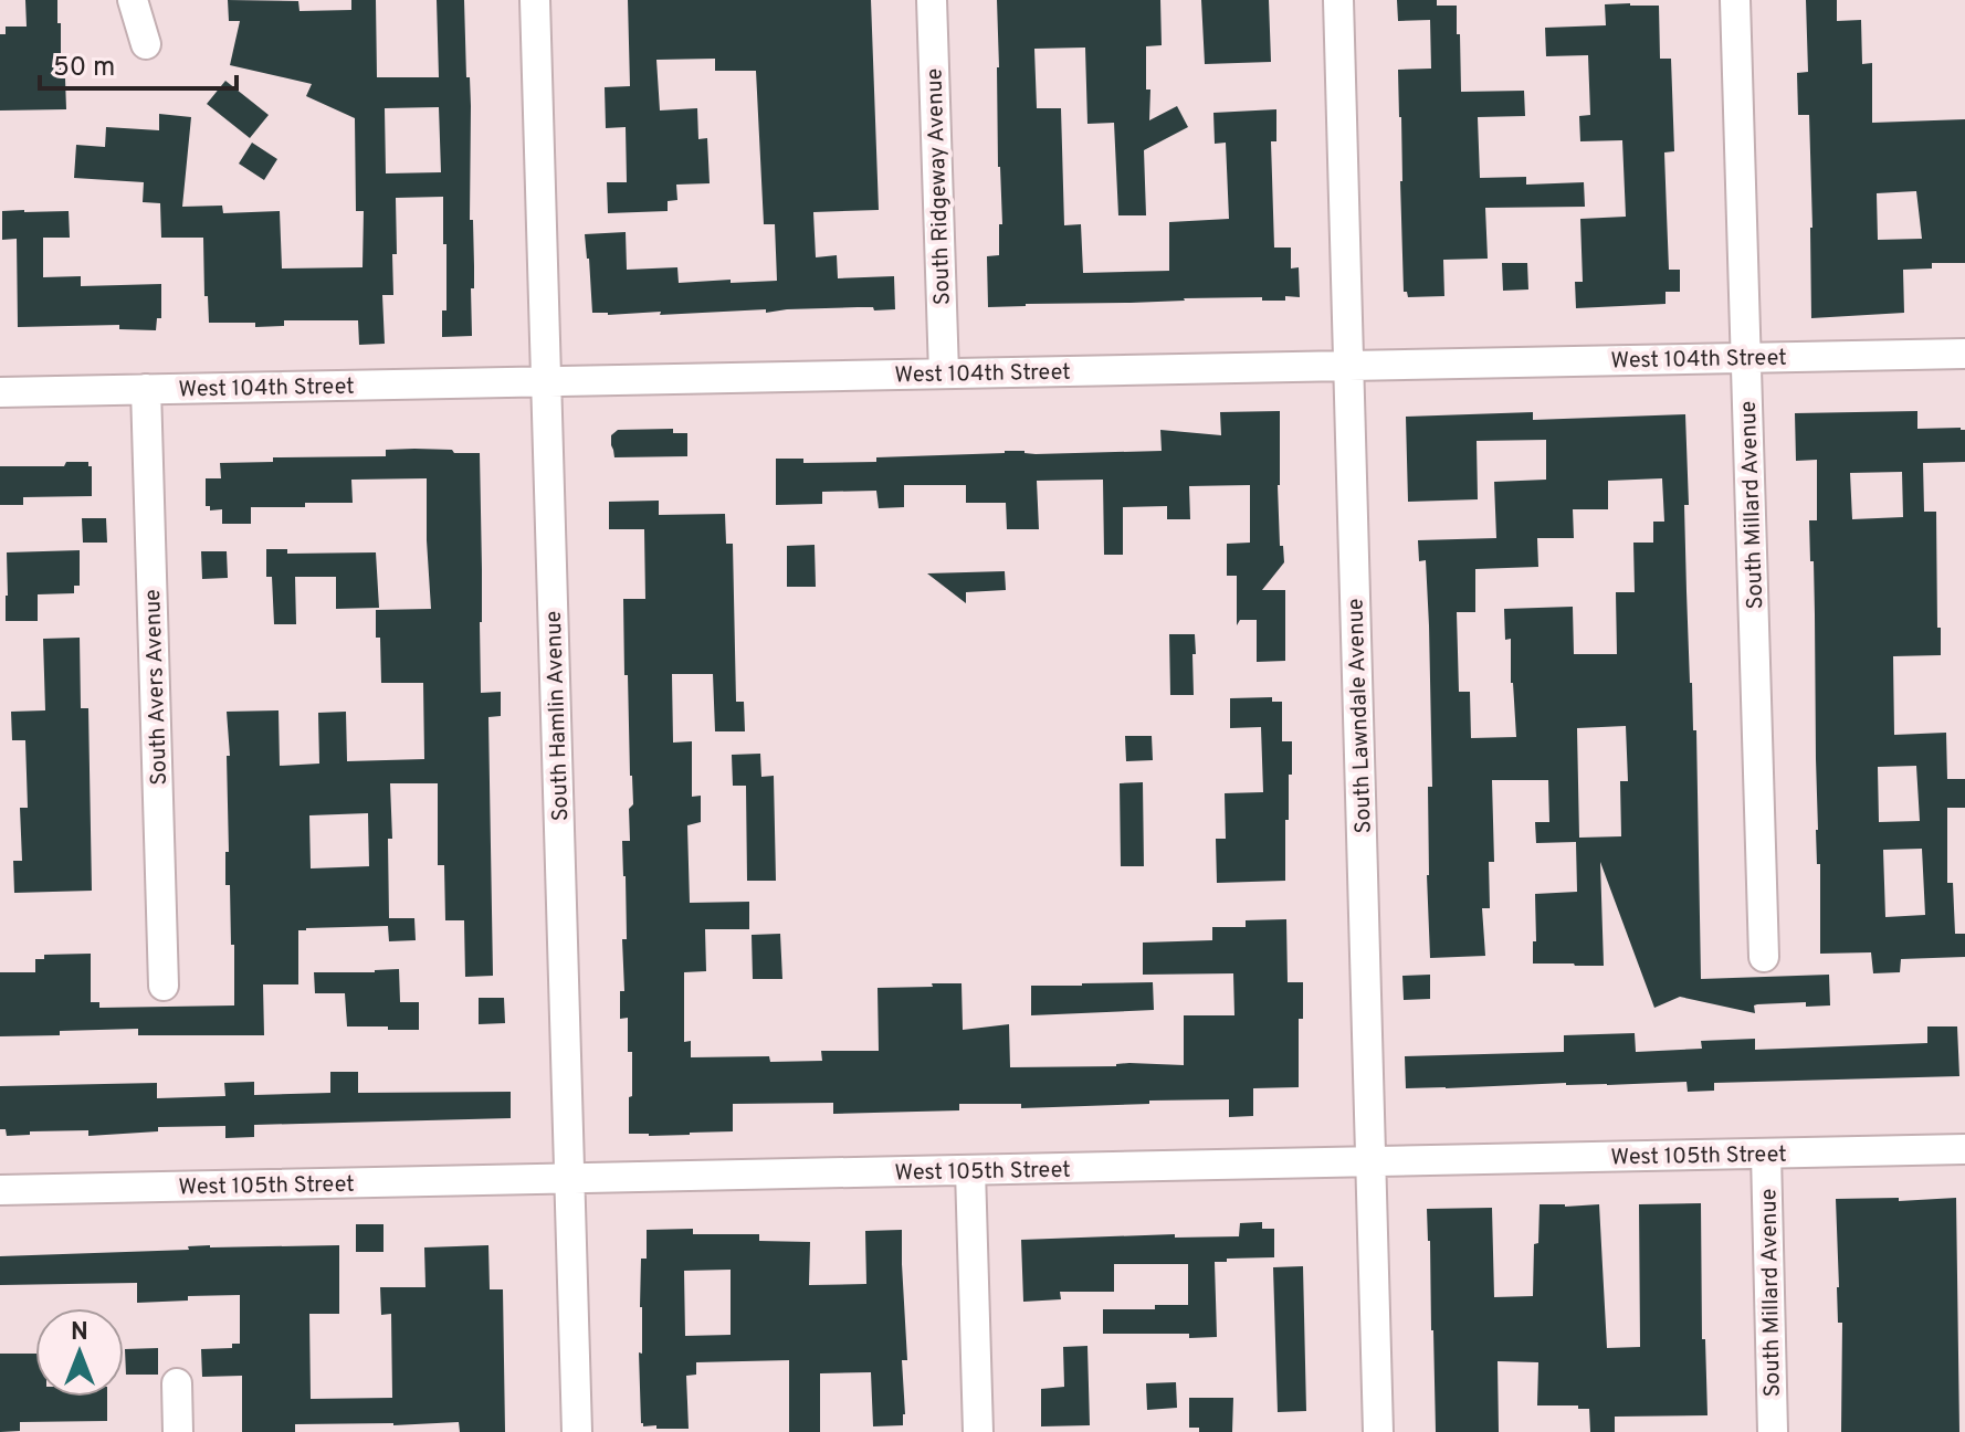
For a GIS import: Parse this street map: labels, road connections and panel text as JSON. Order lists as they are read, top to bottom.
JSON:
{
  "streets": {
    "street": [
      "South Ridgeway Avenue",
      "West 104th Street",
      "South Millard Avenue",
      "South Avers Avenue",
      "South Hamlin Avenue",
      "South Lawndale Avenue",
      "West 105th Street"
    ]
  },
  "crossings": [
    ["South Ridgeway Avenue", "West 104th Street"],
    ["West 104th Street", "South Millard Avenue"],
    ["West 104th Street", "South Avers Avenue"],
    ["West 104th Street", "South Hamlin Avenue"],
    ["West 104th Street", "South Lawndale Avenue"],
    ["South Millard Avenue", "West 105th Street"],
    ["South Hamlin Avenue", "West 105th Street"],
    ["South Lawndale Avenue", "West 105th Street"]
  ],
  "scale_bar": "50 m",
  "north": "top"
}
